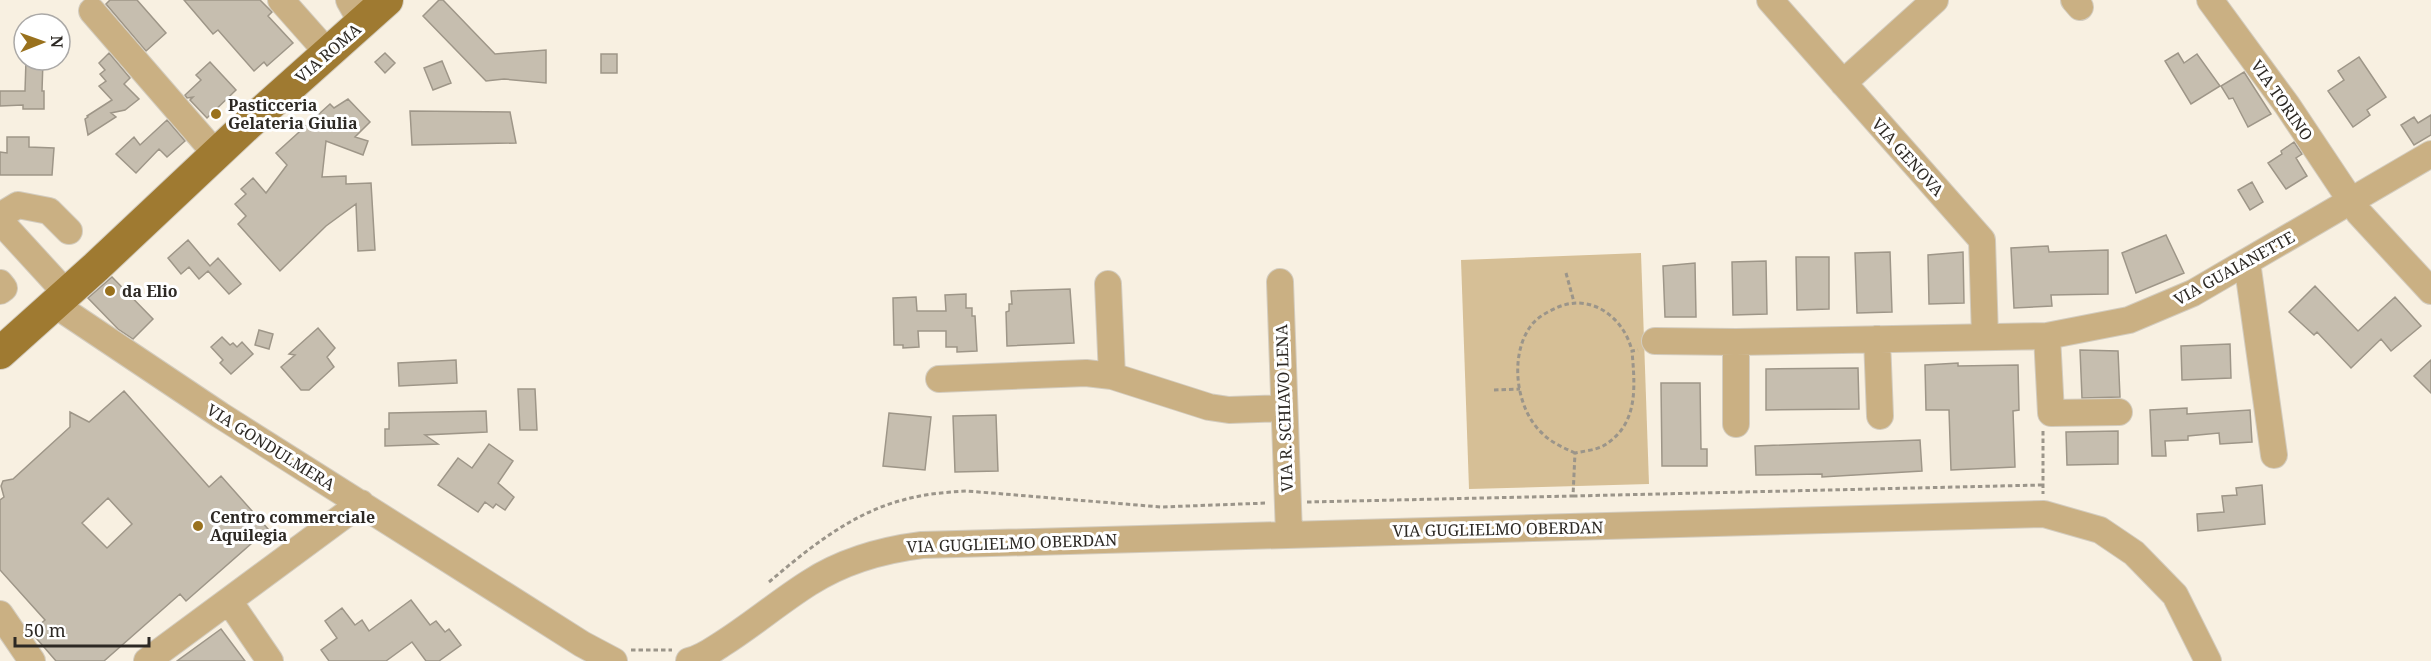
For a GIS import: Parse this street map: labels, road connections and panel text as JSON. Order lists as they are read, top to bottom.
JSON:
{
  "streets": {
    "main road": ["VIA ROMA"],
    "street": [
      "VIA TORINO",
      "VIA GENOVA",
      "VIA GUAIANETTE",
      "VIA R. SCHIAVO LENA",
      "VIA GONDULMERA",
      "VIA GUGLIELMO OBERDAN"
    ]
  },
  "crossings": [
    ["VIA ROMA", "VIA GONDULMERA"],
    ["VIA TORINO", "VIA GUAIANETTE"],
    ["VIA GENOVA", "VIA GUAIANETTE"],
    ["VIA R. SCHIAVO LENA", "VIA GUGLIELMO OBERDAN"]
  ],
  "places": ["Pasticceria Gelateria Giulia", "da Elio", "Centro commerciale Aquilegia"],
  "scale_bar": "50 m",
  "north": "right"
}
